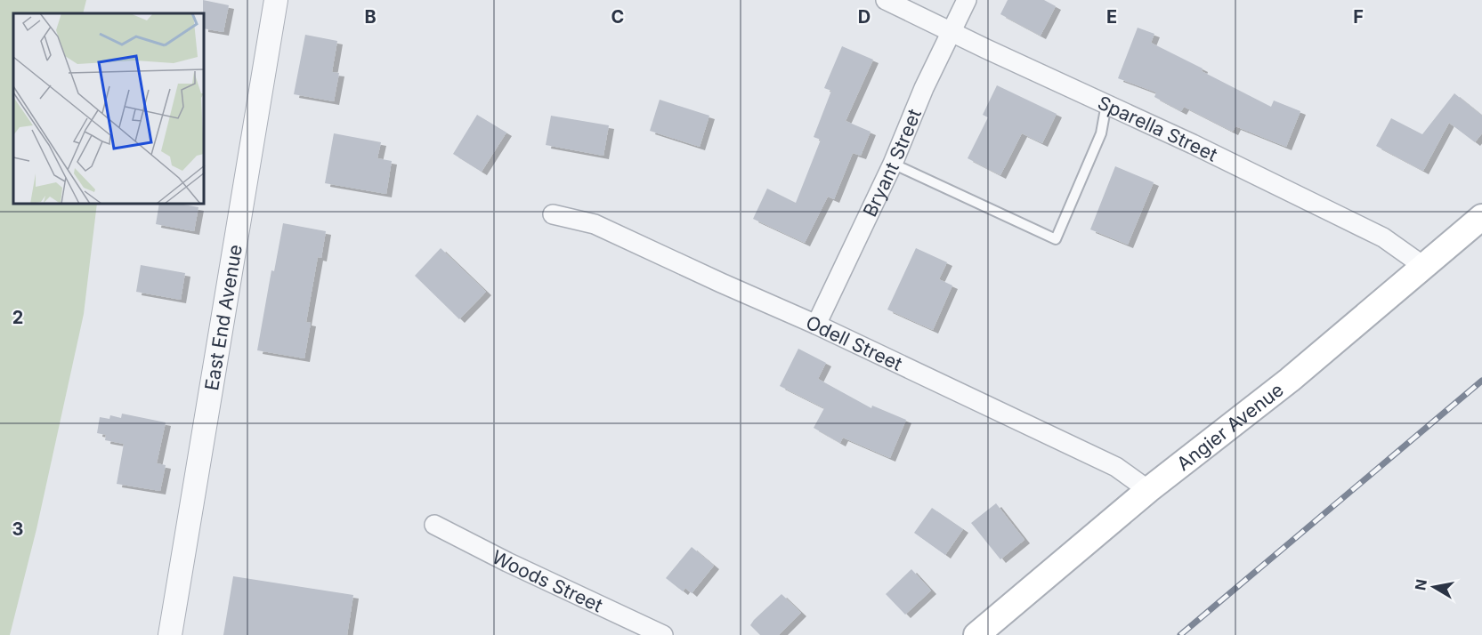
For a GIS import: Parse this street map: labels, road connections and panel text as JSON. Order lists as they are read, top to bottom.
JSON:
{
  "streets": {
    "main road": ["Angier Avenue"],
    "street": [
      "Sparella Street",
      "Bryant Street",
      "East End Avenue",
      "Odell Street",
      "Woods Street"
    ]
  },
  "crossings": [
    ["Sparella Street", "Bryant Street"],
    ["Sparella Street", "Angier Avenue"],
    ["Bryant Street", "Odell Street"],
    ["Odell Street", "Angier Avenue"]
  ],
  "north": "left",
  "grid": {
    "columns": [
      "B",
      "C",
      "D",
      "E",
      "F"
    ],
    "rows": ["2", "3"]
  }
}
